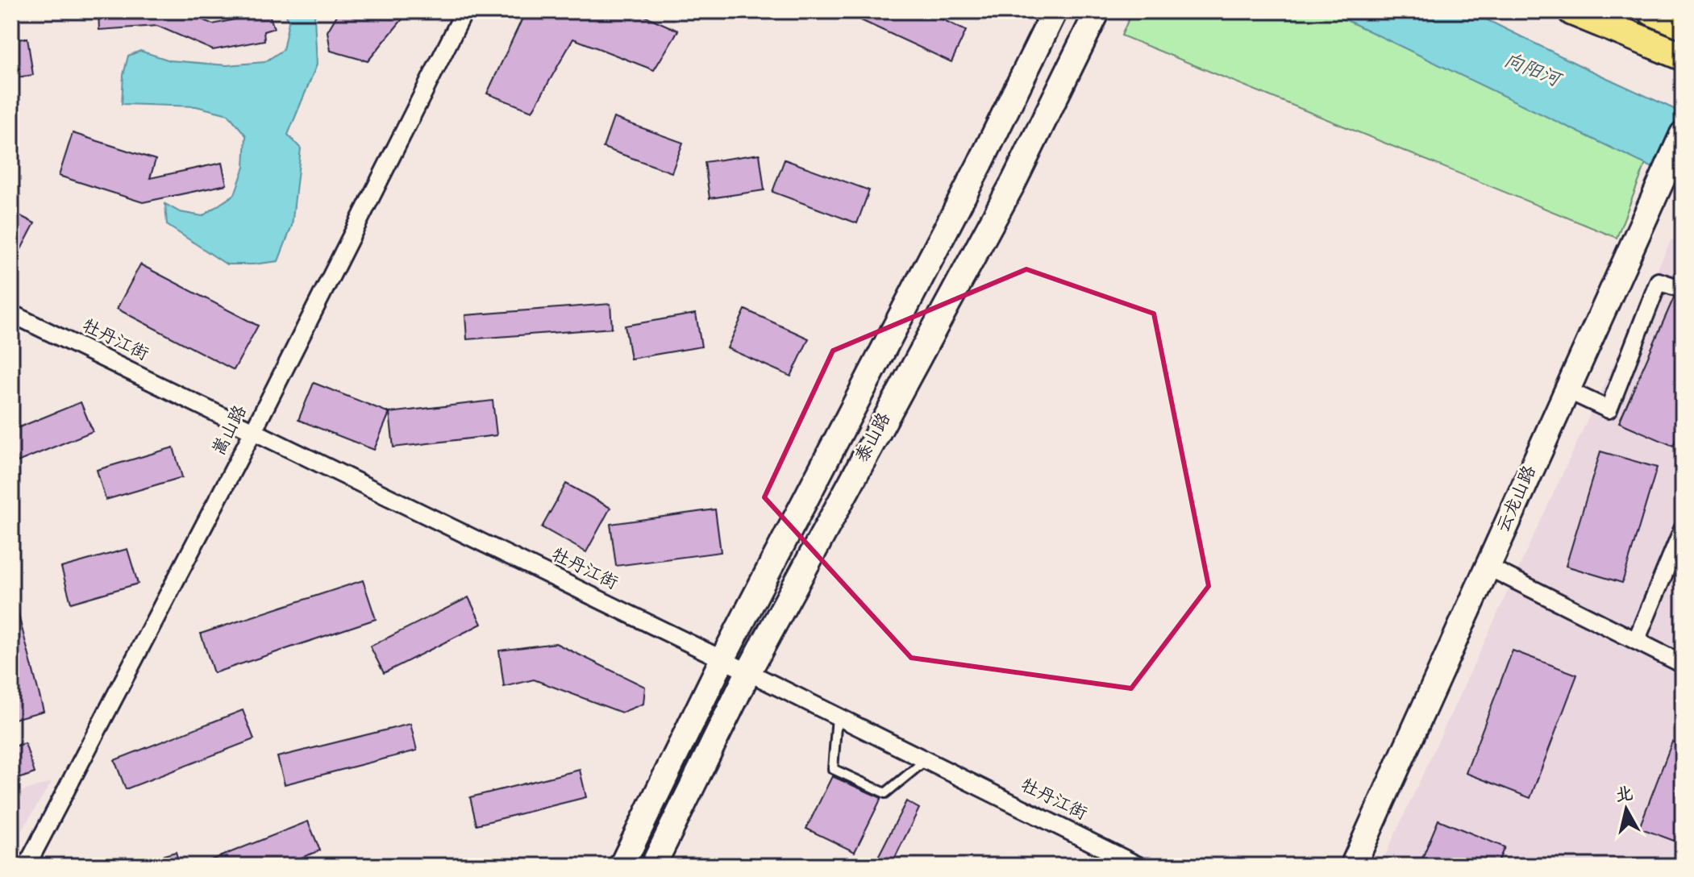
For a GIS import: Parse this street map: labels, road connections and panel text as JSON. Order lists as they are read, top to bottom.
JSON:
{
  "streets": {
    "street": [
      "牡丹江街",
      "嵩山路",
      "泰山路",
      "云龙山路"
    ]
  },
  "crossings": [
    ["牡丹江街", "嵩山路"],
    ["牡丹江街", "泰山路"]
  ],
  "water": ["向阳河"],
  "north": "top"
}
